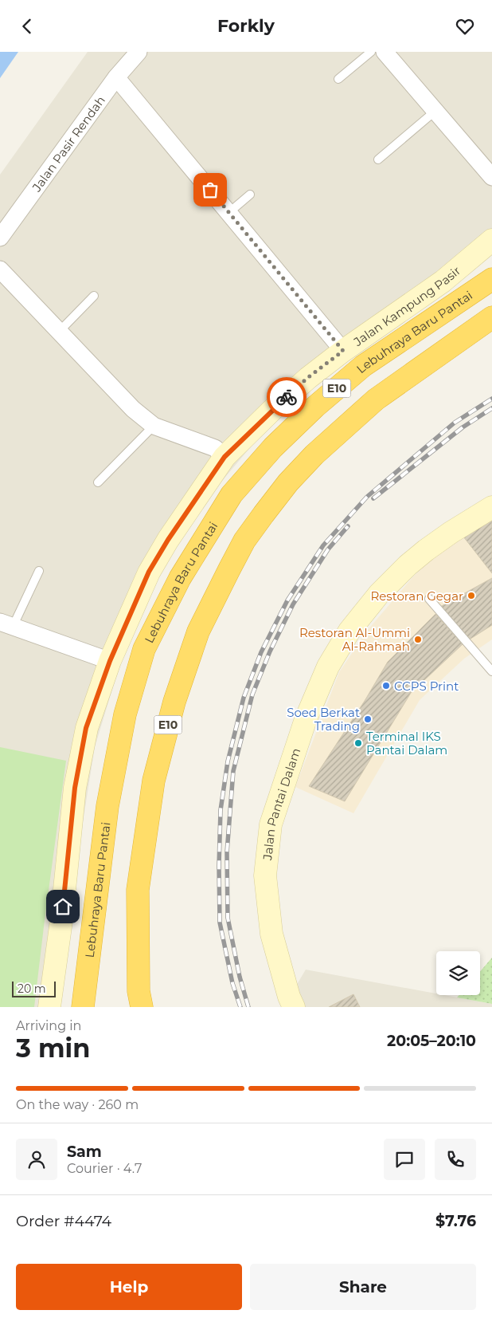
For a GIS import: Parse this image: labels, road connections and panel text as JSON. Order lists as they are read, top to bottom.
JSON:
{
  "streets": {
    "highway": ["Lebuhraya Baru Pantai", "E10"],
    "street": ["Jalan Pasir Rendah", "Jalan Kampung Pasir", "Jalan Pantai Dalam"]
  },
  "places": [
    "Restoran Gegar",
    "Restoran Al-Ummi Al-Rahmah",
    "CCPS Print",
    "Soed Berkat Trading",
    "Terminal IKS Pantai Dalam"
  ],
  "scale_bar": "20 m",
  "page": {
    "header": "Forkly",
    "scale": "20 m",
    "heading": ["3 min", "Arriving in", "20:05–20:10"],
    "panel": [
      "Sam",
      "Courier · 4.7",
      "Order #4474",
      "$7.76"
    ],
    "bar": "On the way · 260 m",
    "buttons": ["Help", "Share"]
  }
}
